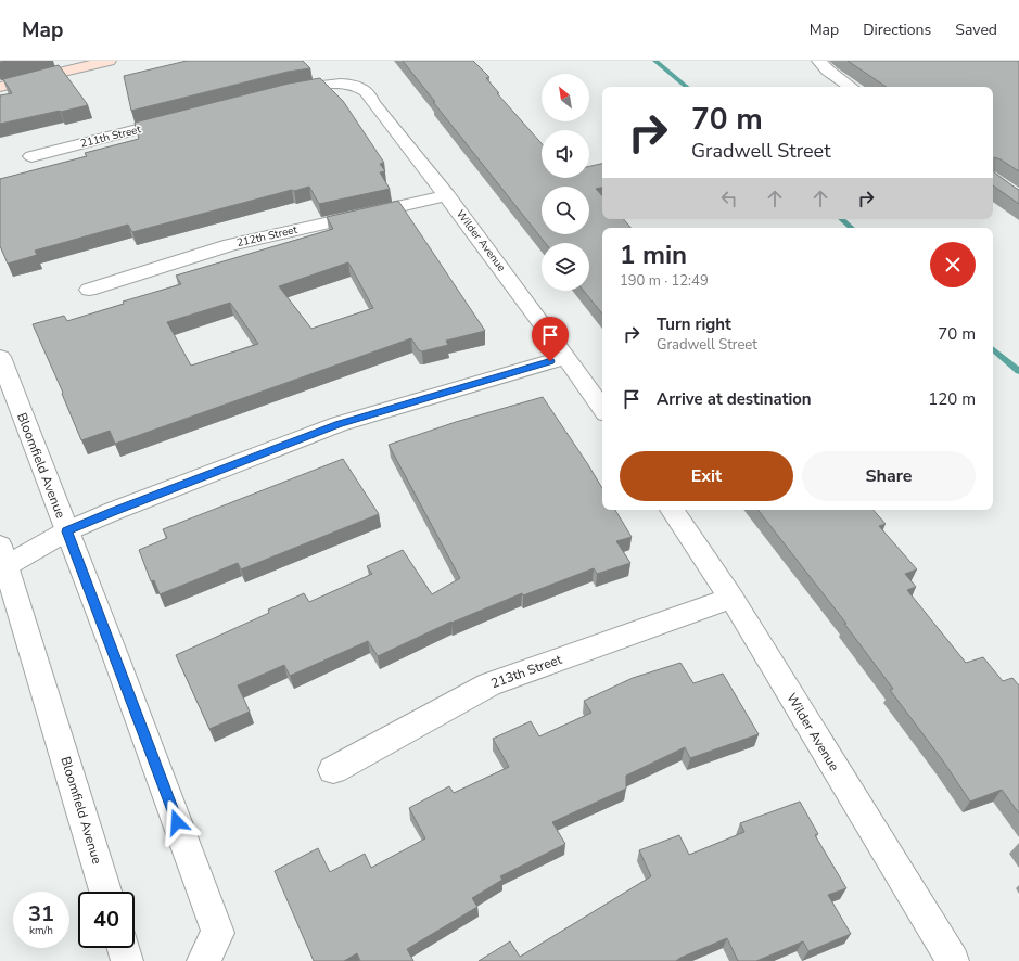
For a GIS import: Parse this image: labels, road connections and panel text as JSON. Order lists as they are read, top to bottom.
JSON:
{
  "streets": {
    "street": [
      "211th Street",
      "212th Street",
      "Wilder Avenue",
      "Bloomfield Avenue",
      "213th Street"
    ]
  },
  "crossings": [
    ["212th Street", "Wilder Avenue"],
    ["Wilder Avenue", "213th Street"]
  ],
  "north": "top left",
  "page": {
    "header": "Map",
    "nav": ["Map", "Directions", "Saved"],
    "turn": ["70 m", "Gradwell Street"],
    "heading": ["1 min", "190 m · 12:49"],
    "list": [
      {
        "name": "Turn right",
        "note": "Gradwell Street",
        "value": "70 m"
      },
      {
        "name": "Arrive at destination",
        "value": "120 m"
      }
    ],
    "buttons": ["Exit", "Share"],
    "speed": "31 km/h",
    "limit": "40"
  }
}
